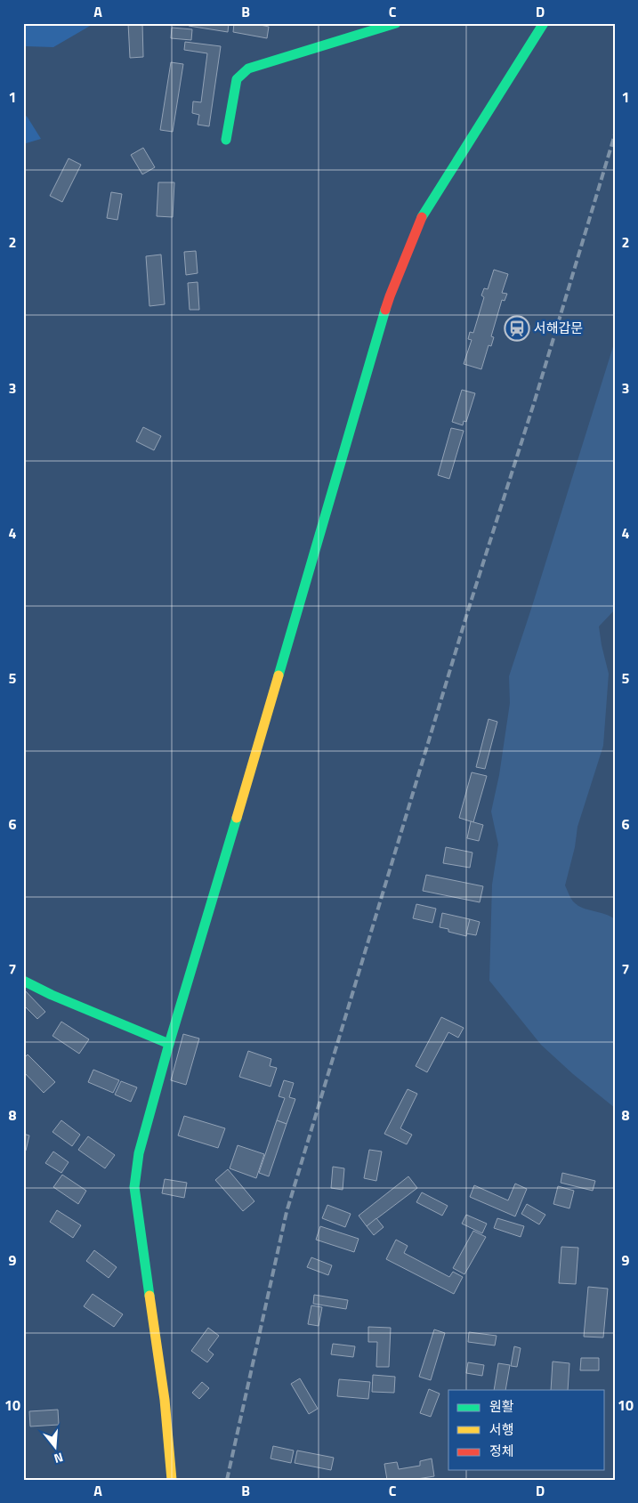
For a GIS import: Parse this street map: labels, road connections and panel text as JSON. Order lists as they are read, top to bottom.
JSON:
{
  "places": {
    "station": ["서해갑문"]
  },
  "legend": ["원활", "서행", "정체"],
  "north": "bottom",
  "grid": {
    "columns": [
      "A",
      "B",
      "C",
      "D"
    ],
    "rows": [
      "1",
      "2",
      "3",
      "4",
      "5",
      "6",
      "7",
      "8",
      "9",
      "10"
    ]
  }
}
